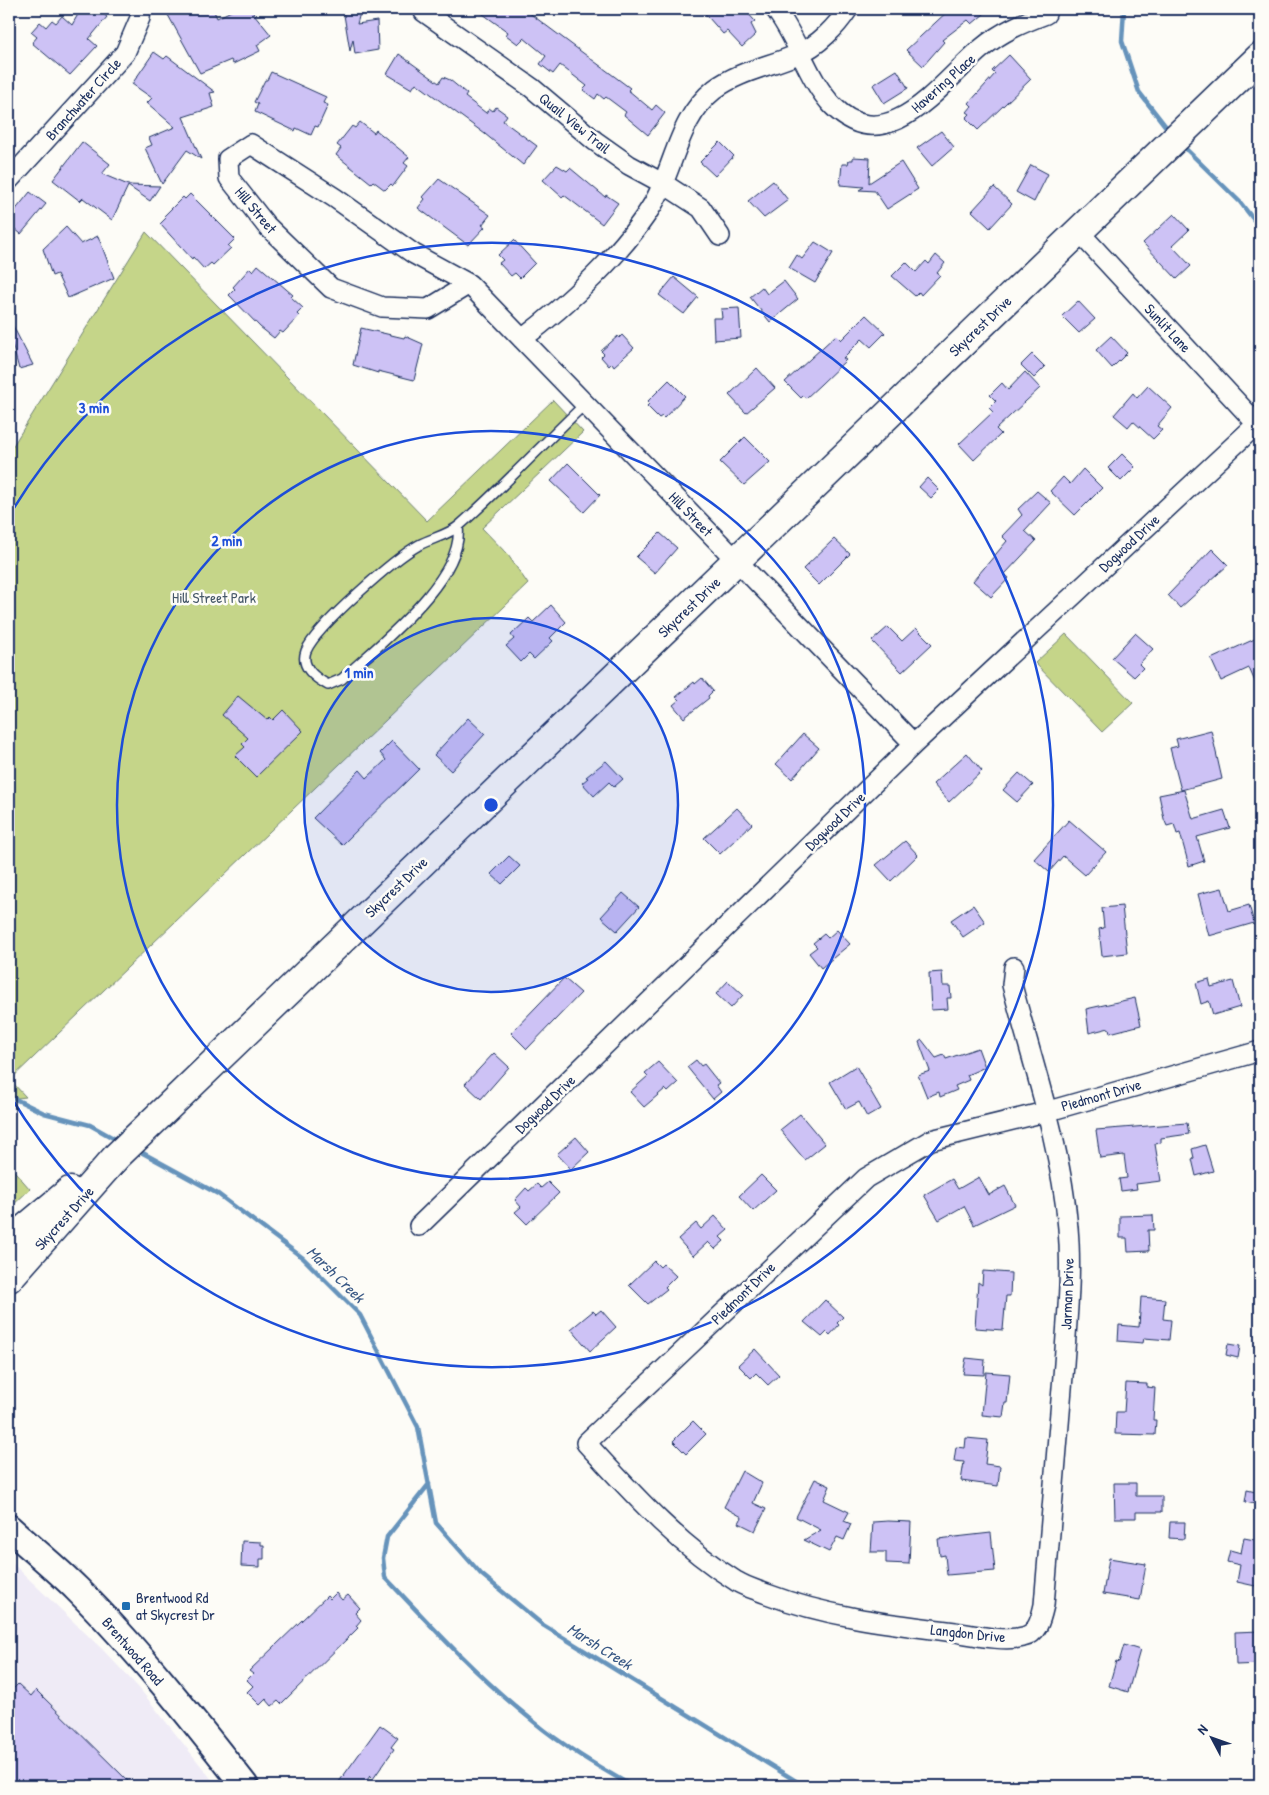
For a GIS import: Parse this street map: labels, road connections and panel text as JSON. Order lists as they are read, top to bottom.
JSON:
{
  "streets": {
    "main road": ["Skycrest Drive", "Brentwood Road"],
    "street": [
      "Havering Place",
      "Branchwater Circle",
      "Quail View Trail",
      "Hill Street",
      "Sunlit Lane",
      "Dogwood Drive",
      "Piedmont Drive",
      "Jarman Drive",
      "Langdon Drive"
    ]
  },
  "crossings": [
    ["Hill Street", "Skycrest Drive"],
    ["Hill Street", "Dogwood Drive"],
    ["Skycrest Drive", "Sunlit Lane"],
    ["Sunlit Lane", "Dogwood Drive"],
    ["Piedmont Drive", "Jarman Drive"],
    ["Piedmont Drive", "Langdon Drive"],
    ["Jarman Drive", "Langdon Drive"]
  ],
  "water": ["Marsh Creek"],
  "parks": ["Hill Street Park"],
  "places": {
    "transit": ["Brentwood Rd at Skycrest Dr"]
  },
  "north": "top left",
  "rings": ["3 min", "2 min", "1 min"]
}
